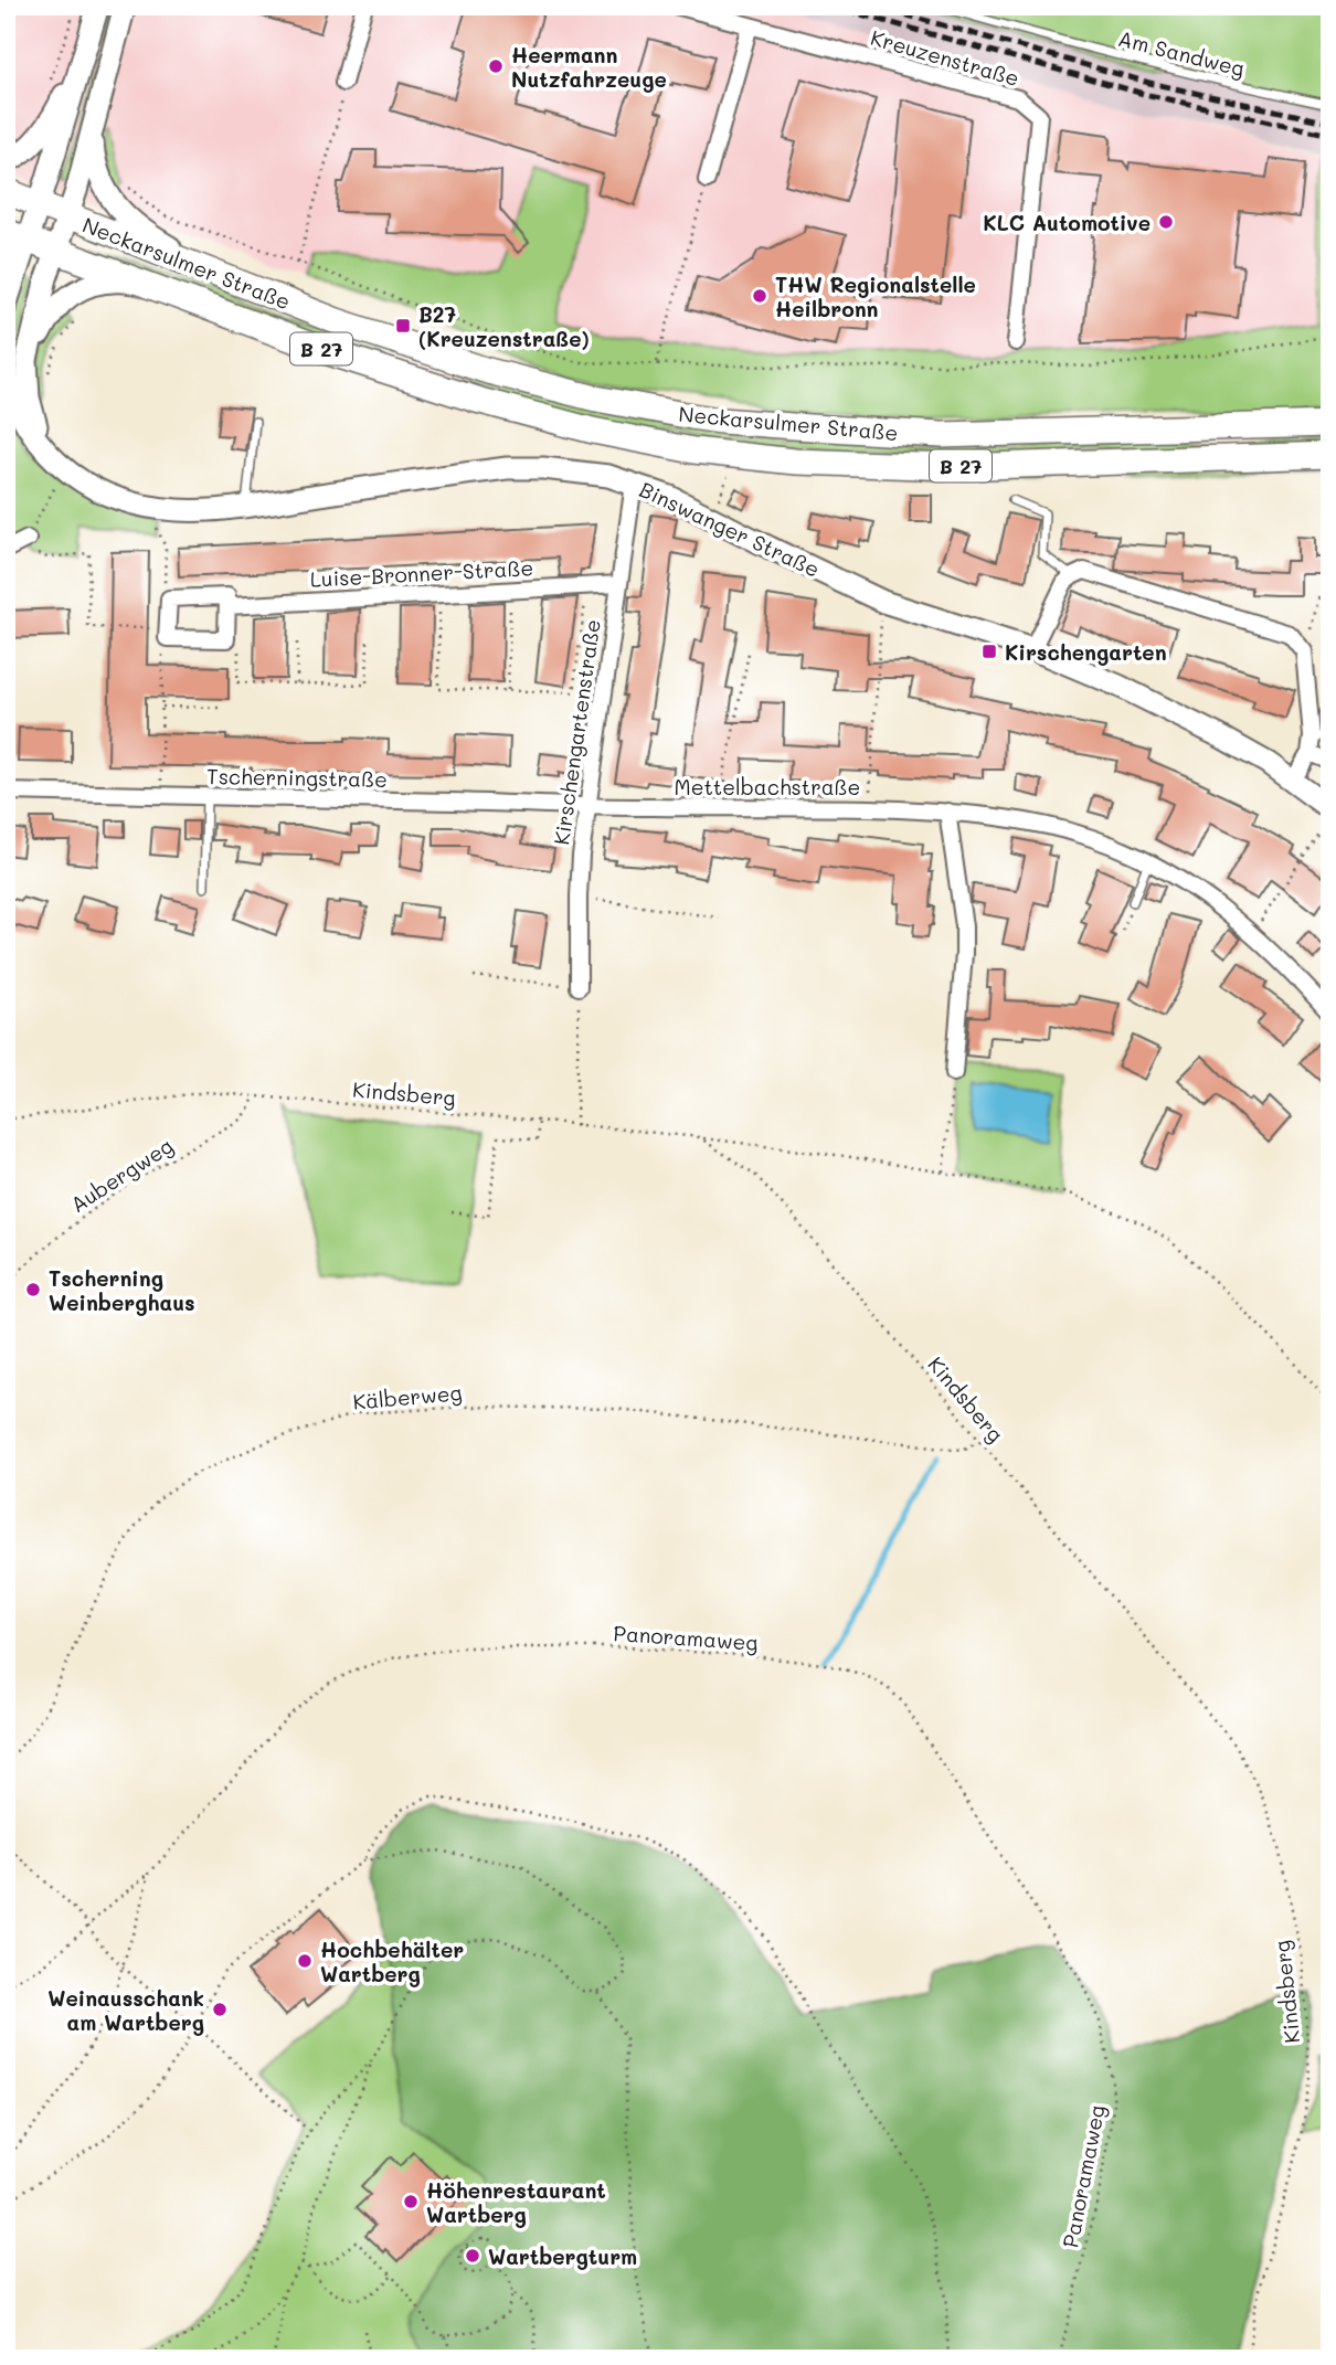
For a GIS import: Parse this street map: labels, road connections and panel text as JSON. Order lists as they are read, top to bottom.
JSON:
{
  "streets": {
    "main road": ["Neckarsulmer Straße", "B 27", "Binswanger Straße"],
    "street": [
      "Kreuzenstraße",
      "Luise-Bronner-Straße",
      "Kirschengartenstraße",
      "Tscherningstraße",
      "Mettelbachstraße"
    ],
    "lane": ["Am Sandweg"],
    "path": [
      "Kindsberg",
      "Aubergweg",
      "Kälberweg",
      "Panoramaweg"
    ]
  },
  "crossings": [
    ["Neckarsulmer Straße", "Binswanger Straße"],
    ["Binswanger Straße", "Kirschengartenstraße"],
    ["Luise-Bronner-Straße", "Kirschengartenstraße"],
    ["Kirschengartenstraße", "Tscherningstraße"],
    ["Kirschengartenstraße", "Mettelbachstraße"],
    ["Tscherningstraße", "Mettelbachstraße"],
    ["Kindsberg", "Aubergweg"],
    ["Kindsberg", "Kälberweg"]
  ],
  "places": {
    "other": [
      "Heermann Nutzfahrzeuge",
      "KLC Automotive",
      "THW Regionalstelle Heilbronn",
      "Tscherning Weinberghaus",
      "Hochbehälter Wartberg",
      "Weinausschank am Wartberg",
      "Höhenrestaurant Wartberg",
      "Wartbergturm"
    ],
    "transit": ["B27 (Kreuzenstraße)", "Kirschengarten"]
  }
}
